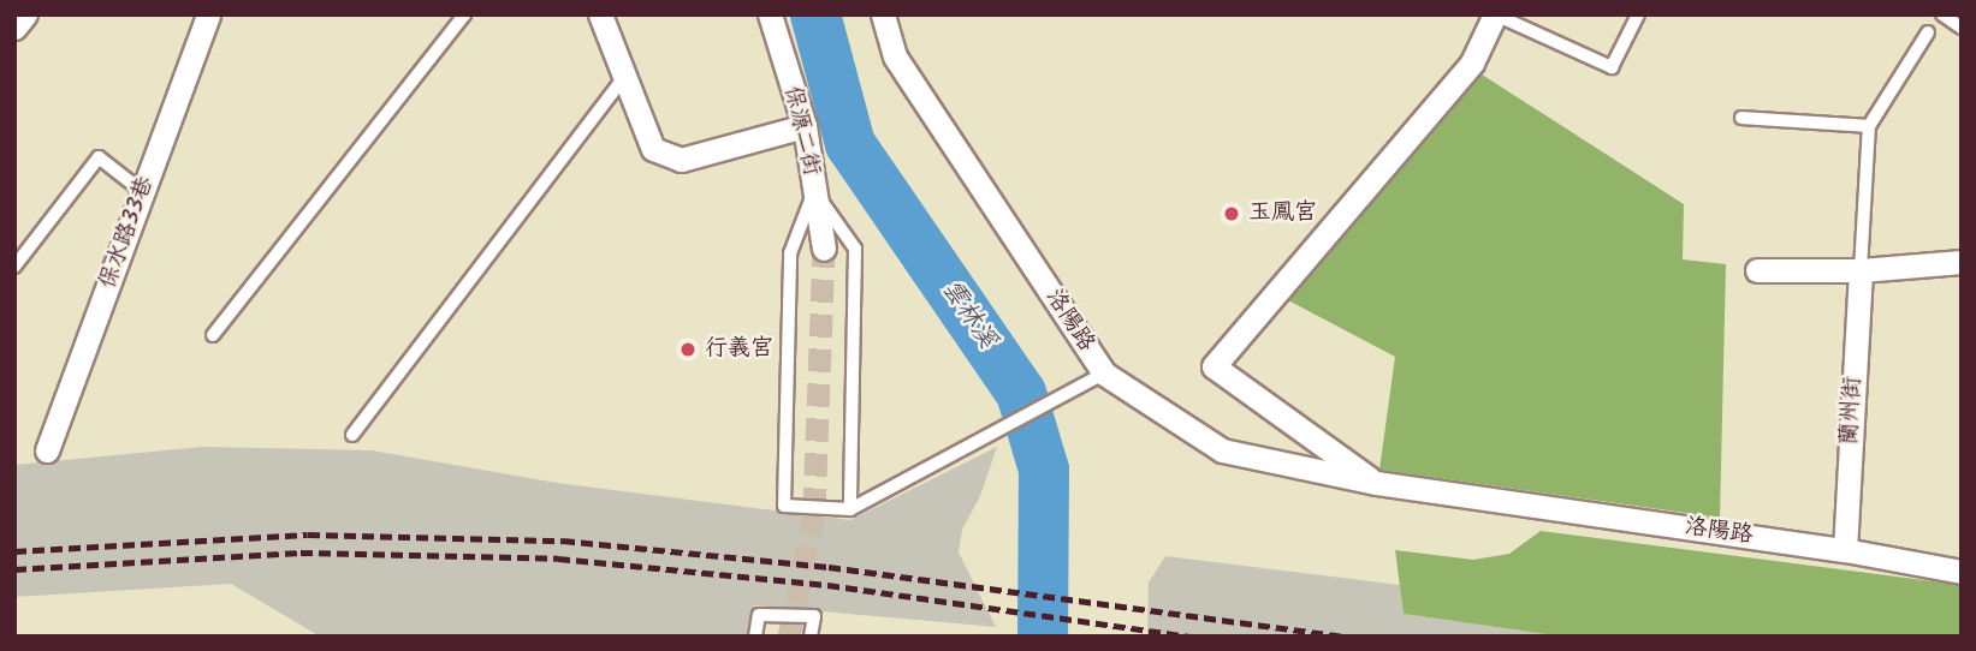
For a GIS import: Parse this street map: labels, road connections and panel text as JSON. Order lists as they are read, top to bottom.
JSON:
{
  "streets": {
    "street": [
      "保源二街",
      "保水路33巷",
      "洛陽路",
      "蘭州街"
    ]
  },
  "crossings": [
    ["洛陽路", "蘭州街"]
  ],
  "water": ["雲林溪"],
  "places": ["玉鳳宮", "行義宮"]
}
